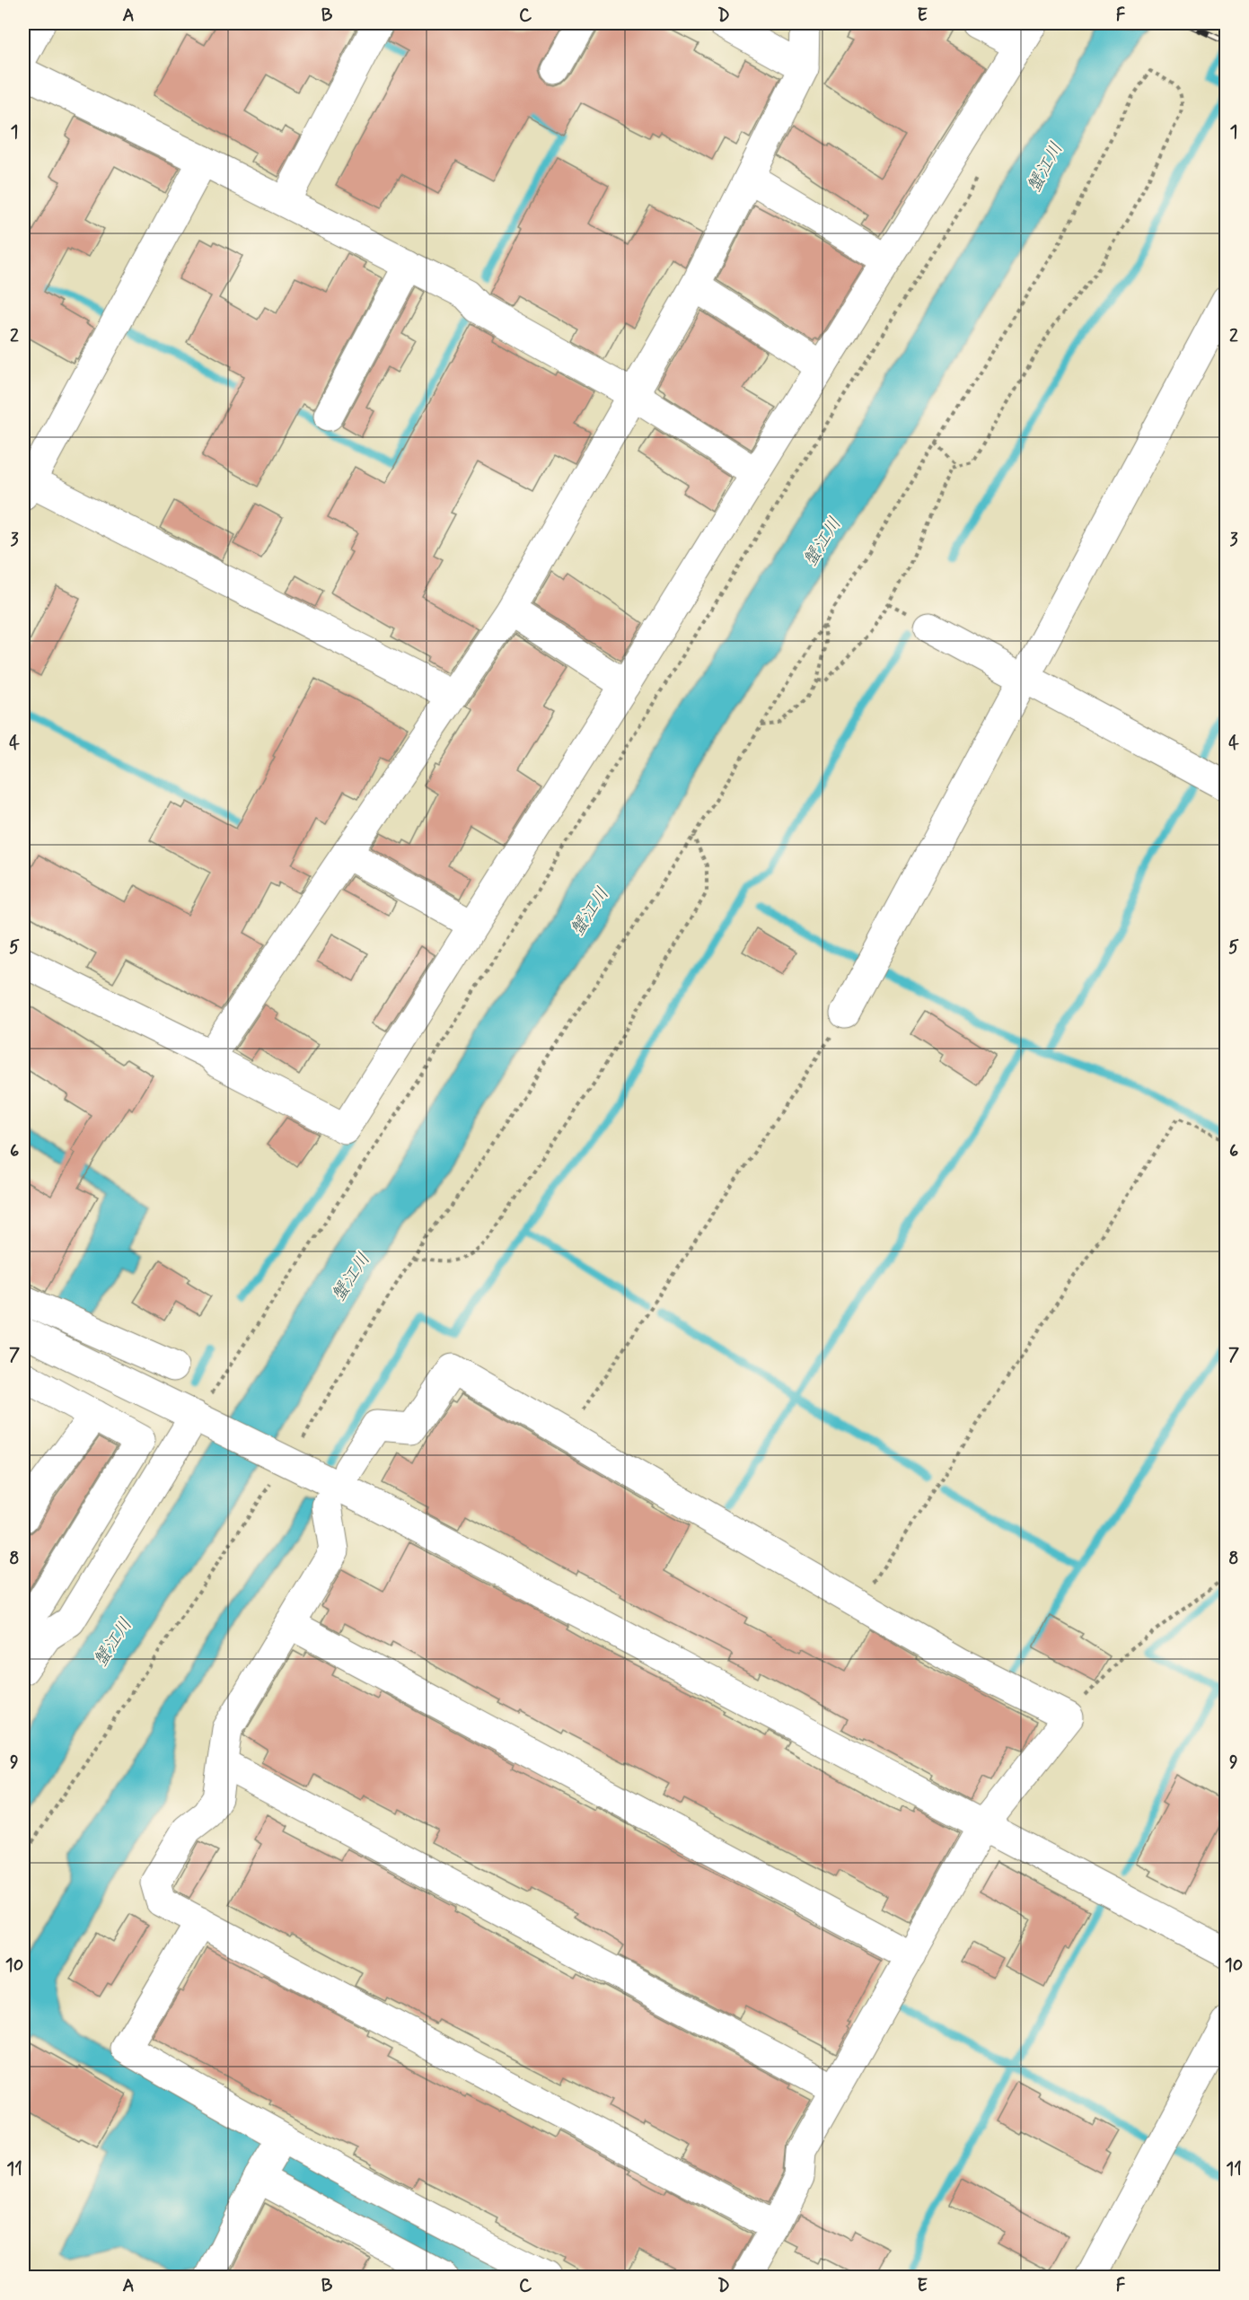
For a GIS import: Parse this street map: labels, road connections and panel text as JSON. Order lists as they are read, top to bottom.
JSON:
{
  "water": ["蟹江川"],
  "grid": {
    "columns": [
      "A",
      "B",
      "C",
      "D",
      "E",
      "F"
    ],
    "rows": [
      "1",
      "2",
      "3",
      "4",
      "5",
      "6",
      "7",
      "8",
      "9",
      "10",
      "11"
    ]
  }
}
